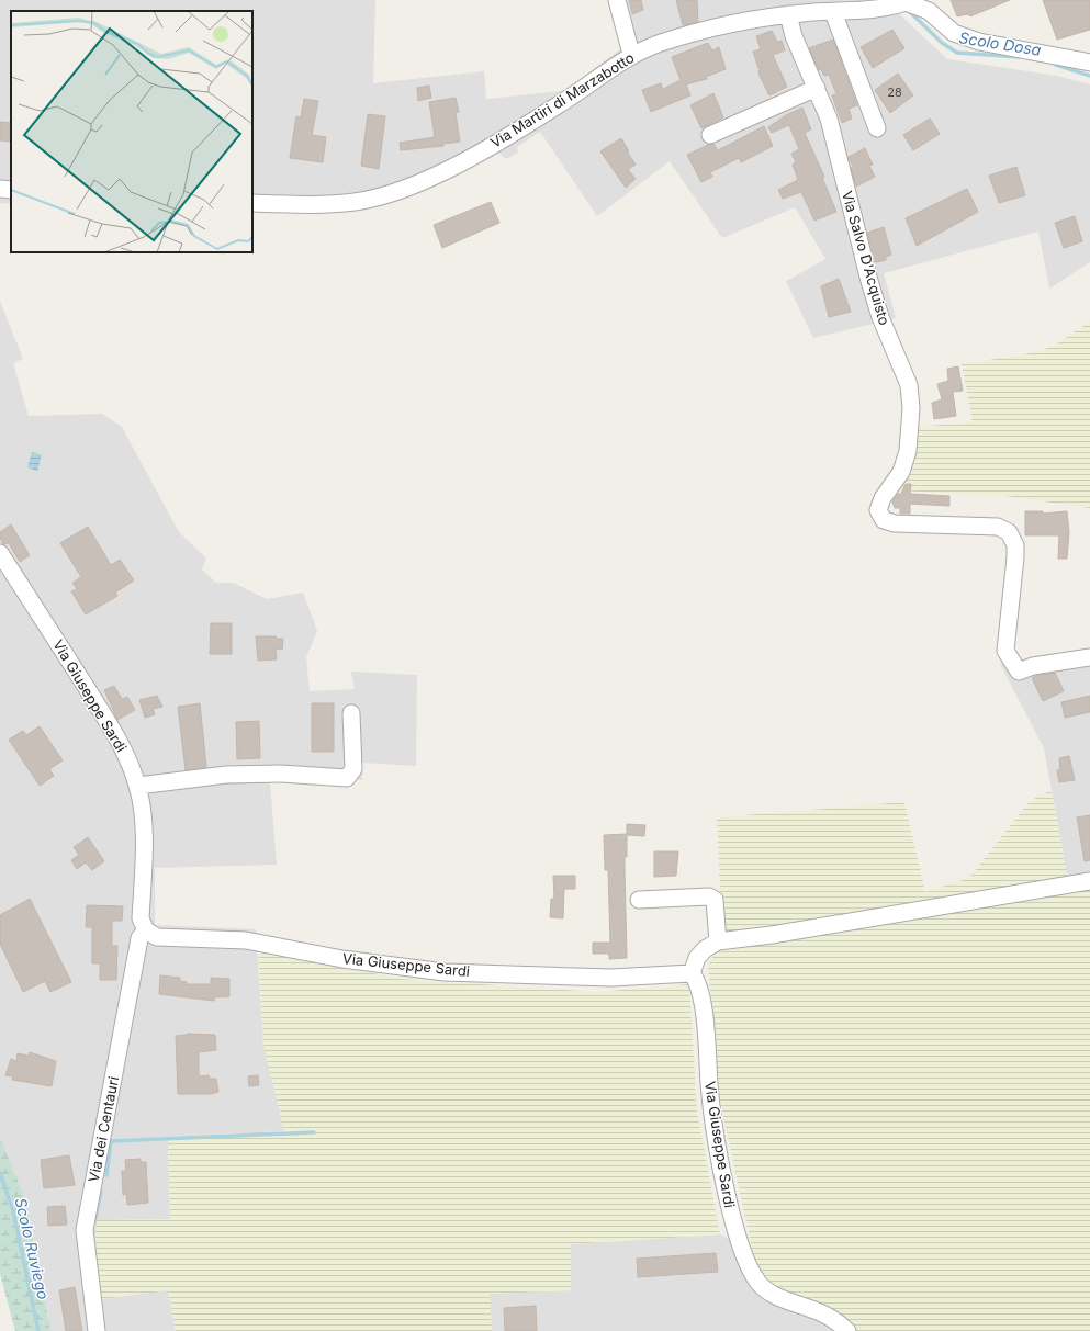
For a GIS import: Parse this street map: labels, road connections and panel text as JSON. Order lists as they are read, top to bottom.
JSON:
{
  "streets": {
    "street": [
      "Via Martiri di Marzabotto",
      "Via Salvo D'Acquisto",
      "Via Giuseppe Sardi",
      "Via dei Centauri"
    ]
  },
  "crossings": [
    ["Via Martiri di Marzabotto", "Via Salvo D'Acquisto"],
    ["Via Giuseppe Sardi", "Via dei Centauri"]
  ],
  "water": ["Scolo Dosa", "Scolo Ruviego"],
  "house_numbers": ["28"]
}
